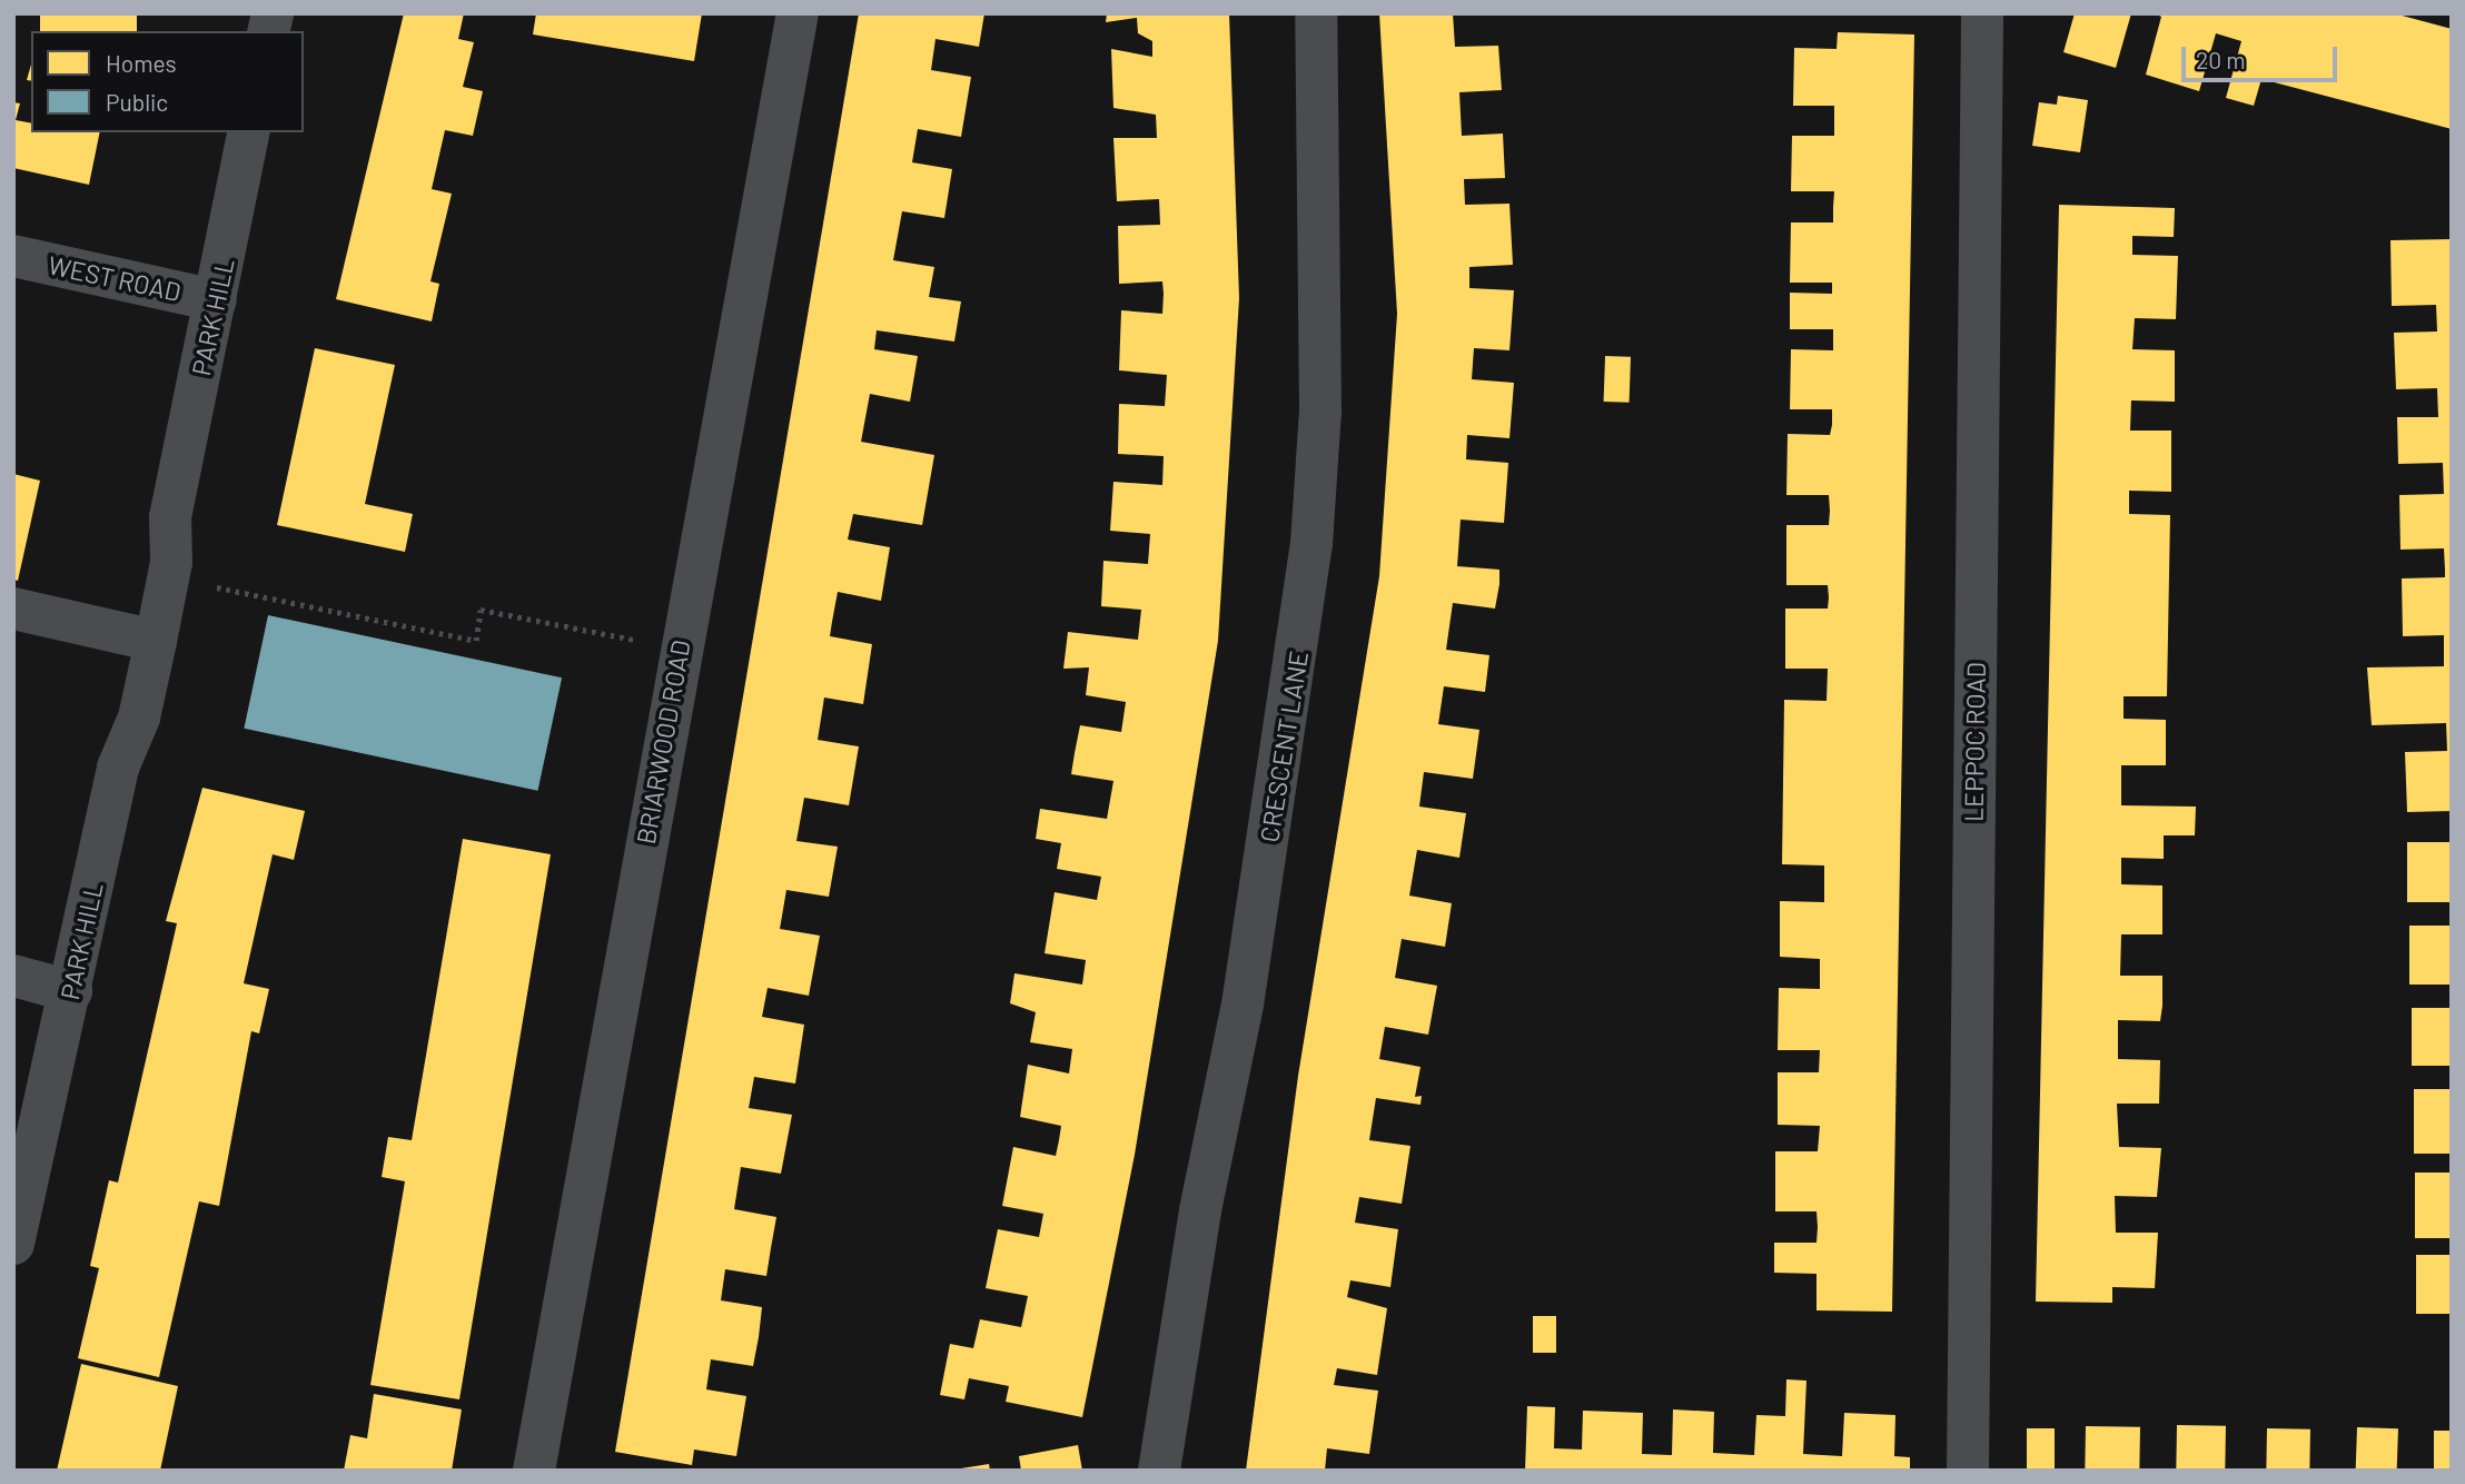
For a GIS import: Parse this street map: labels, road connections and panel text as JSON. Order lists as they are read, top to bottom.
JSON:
{
  "streets": {
    "street": [
      "WEST ROAD",
      "PARK HILL",
      "BRIARWOOD ROAD",
      "LEPPOC ROAD",
      "CRESCENT LANE"
    ]
  },
  "crossings": [
    ["WEST ROAD", "PARK HILL"]
  ],
  "legend": ["Homes", "Public"],
  "scale_bar": "20 m"
}
